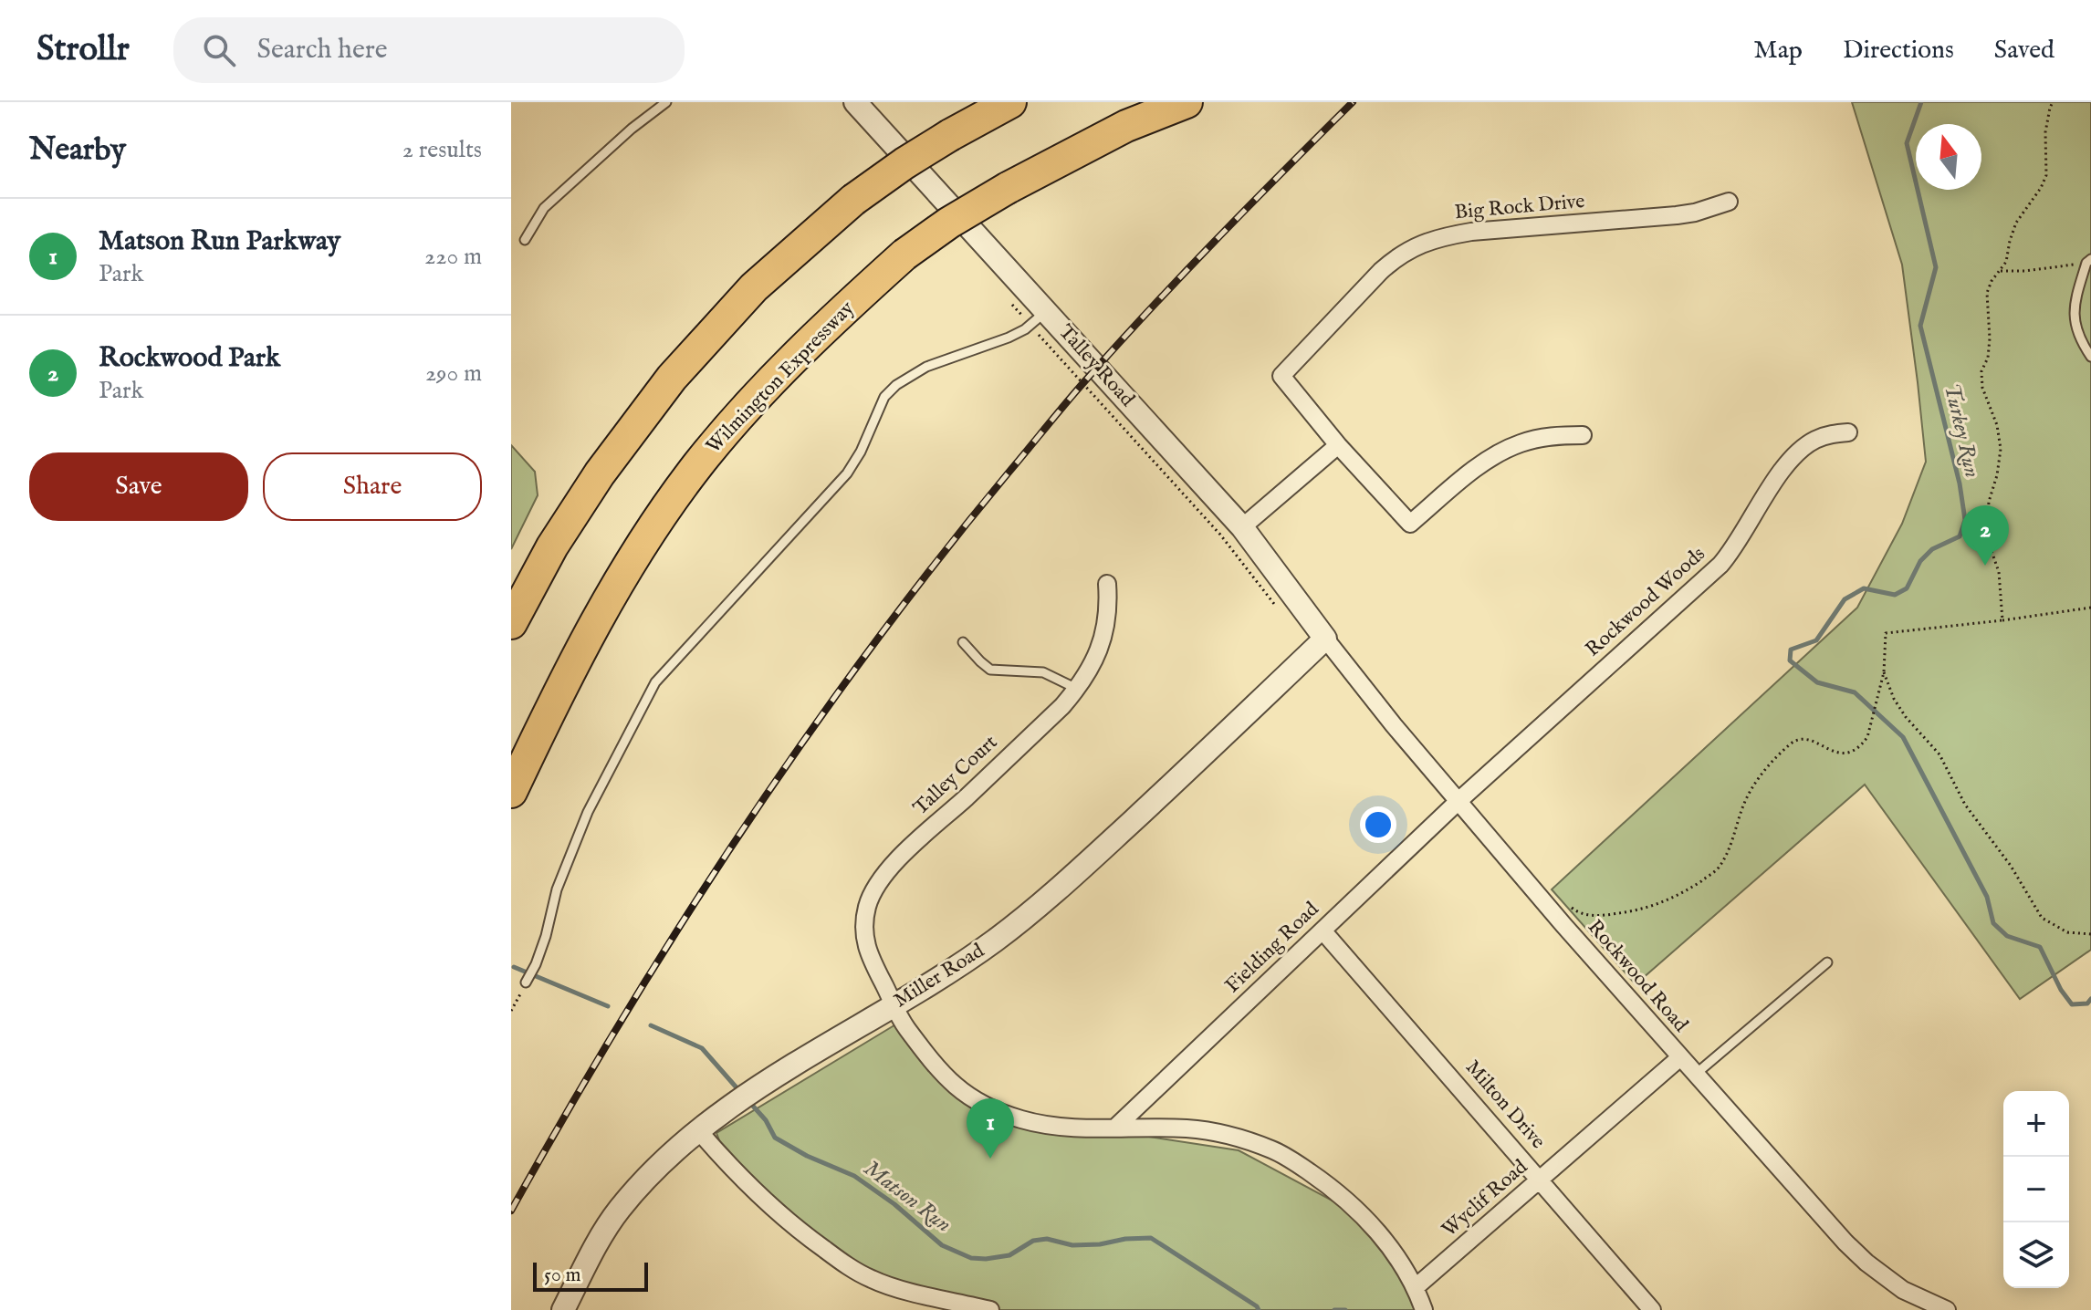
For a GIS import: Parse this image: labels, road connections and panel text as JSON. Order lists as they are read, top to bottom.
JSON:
{
  "streets": {
    "highway": ["Wilmington Expressway"],
    "street": [
      "Big Rock Drive",
      "Talley Road",
      "Rockwood Woods",
      "Talley Court",
      "Fielding Road",
      "Miller Road",
      "Rockwood Road",
      "Milton Drive",
      "Wyclif Road"
    ]
  },
  "crossings": [
    ["Talley Road", "Miller Road"],
    ["Talley Road", "Rockwood Road"],
    ["Rockwood Woods", "Fielding Road"],
    ["Rockwood Woods", "Rockwood Road"],
    ["Talley Court", "Fielding Road"],
    ["Talley Court", "Miller Road"],
    ["Talley Court", "Wyclif Road"],
    ["Fielding Road", "Rockwood Road"],
    ["Fielding Road", "Milton Drive"],
    ["Miller Road", "Rockwood Road"],
    ["Rockwood Road", "Wyclif Road"],
    ["Milton Drive", "Wyclif Road"]
  ],
  "water": ["Turkey Run", "Matson Run"],
  "scale_bar": "50 m",
  "north": "top",
  "page": {
    "header": "Strollr",
    "search": "Search here",
    "nav": ["Map", "Directions", "Saved"],
    "heading": ["Nearby", "2 results"],
    "list": [
      {
        "mark": "1",
        "name": "Matson Run Parkway",
        "note": "Park",
        "value": "220 m"
      },
      {
        "mark": "2",
        "name": "Rockwood Park",
        "note": "Park",
        "value": "290 m"
      }
    ],
    "buttons": ["Save", "Share"],
    "pins": ["2", "1"],
    "map_buttons": ["+", "−"],
    "scale": "50 m"
  }
}
